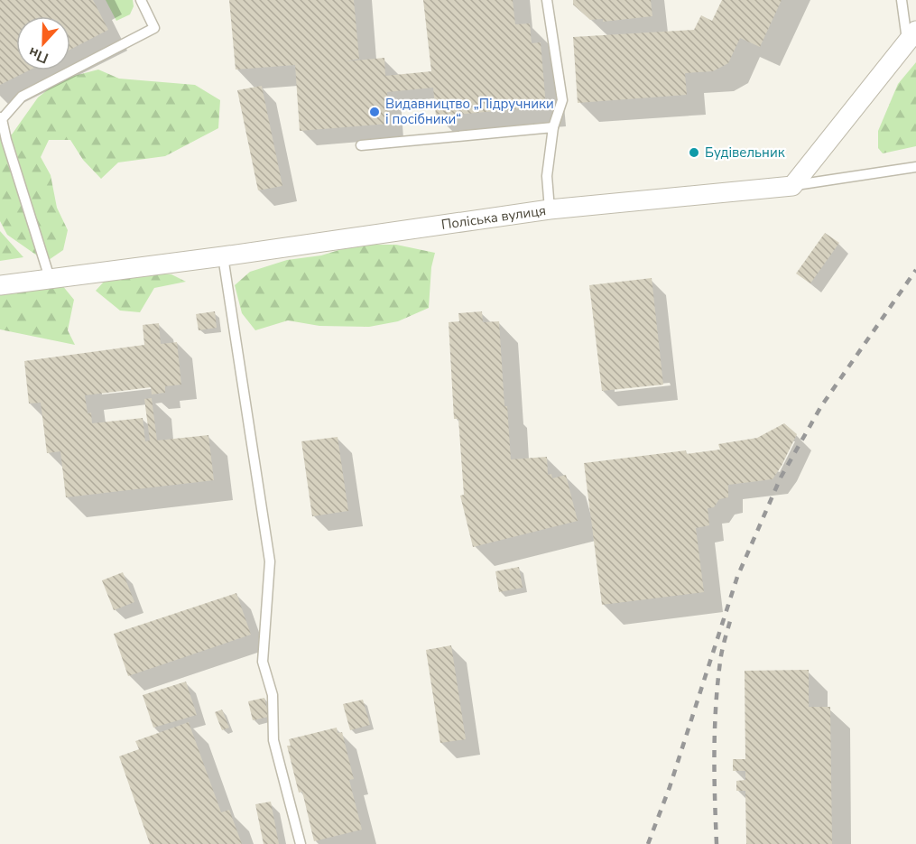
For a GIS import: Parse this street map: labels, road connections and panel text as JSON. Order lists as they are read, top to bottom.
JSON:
{
  "streets": {
    "street": ["Поліська вулиця"]
  },
  "places": ["Видавництво „Підручники і посібники“", "Будівельник"],
  "north": "bottom"
}
